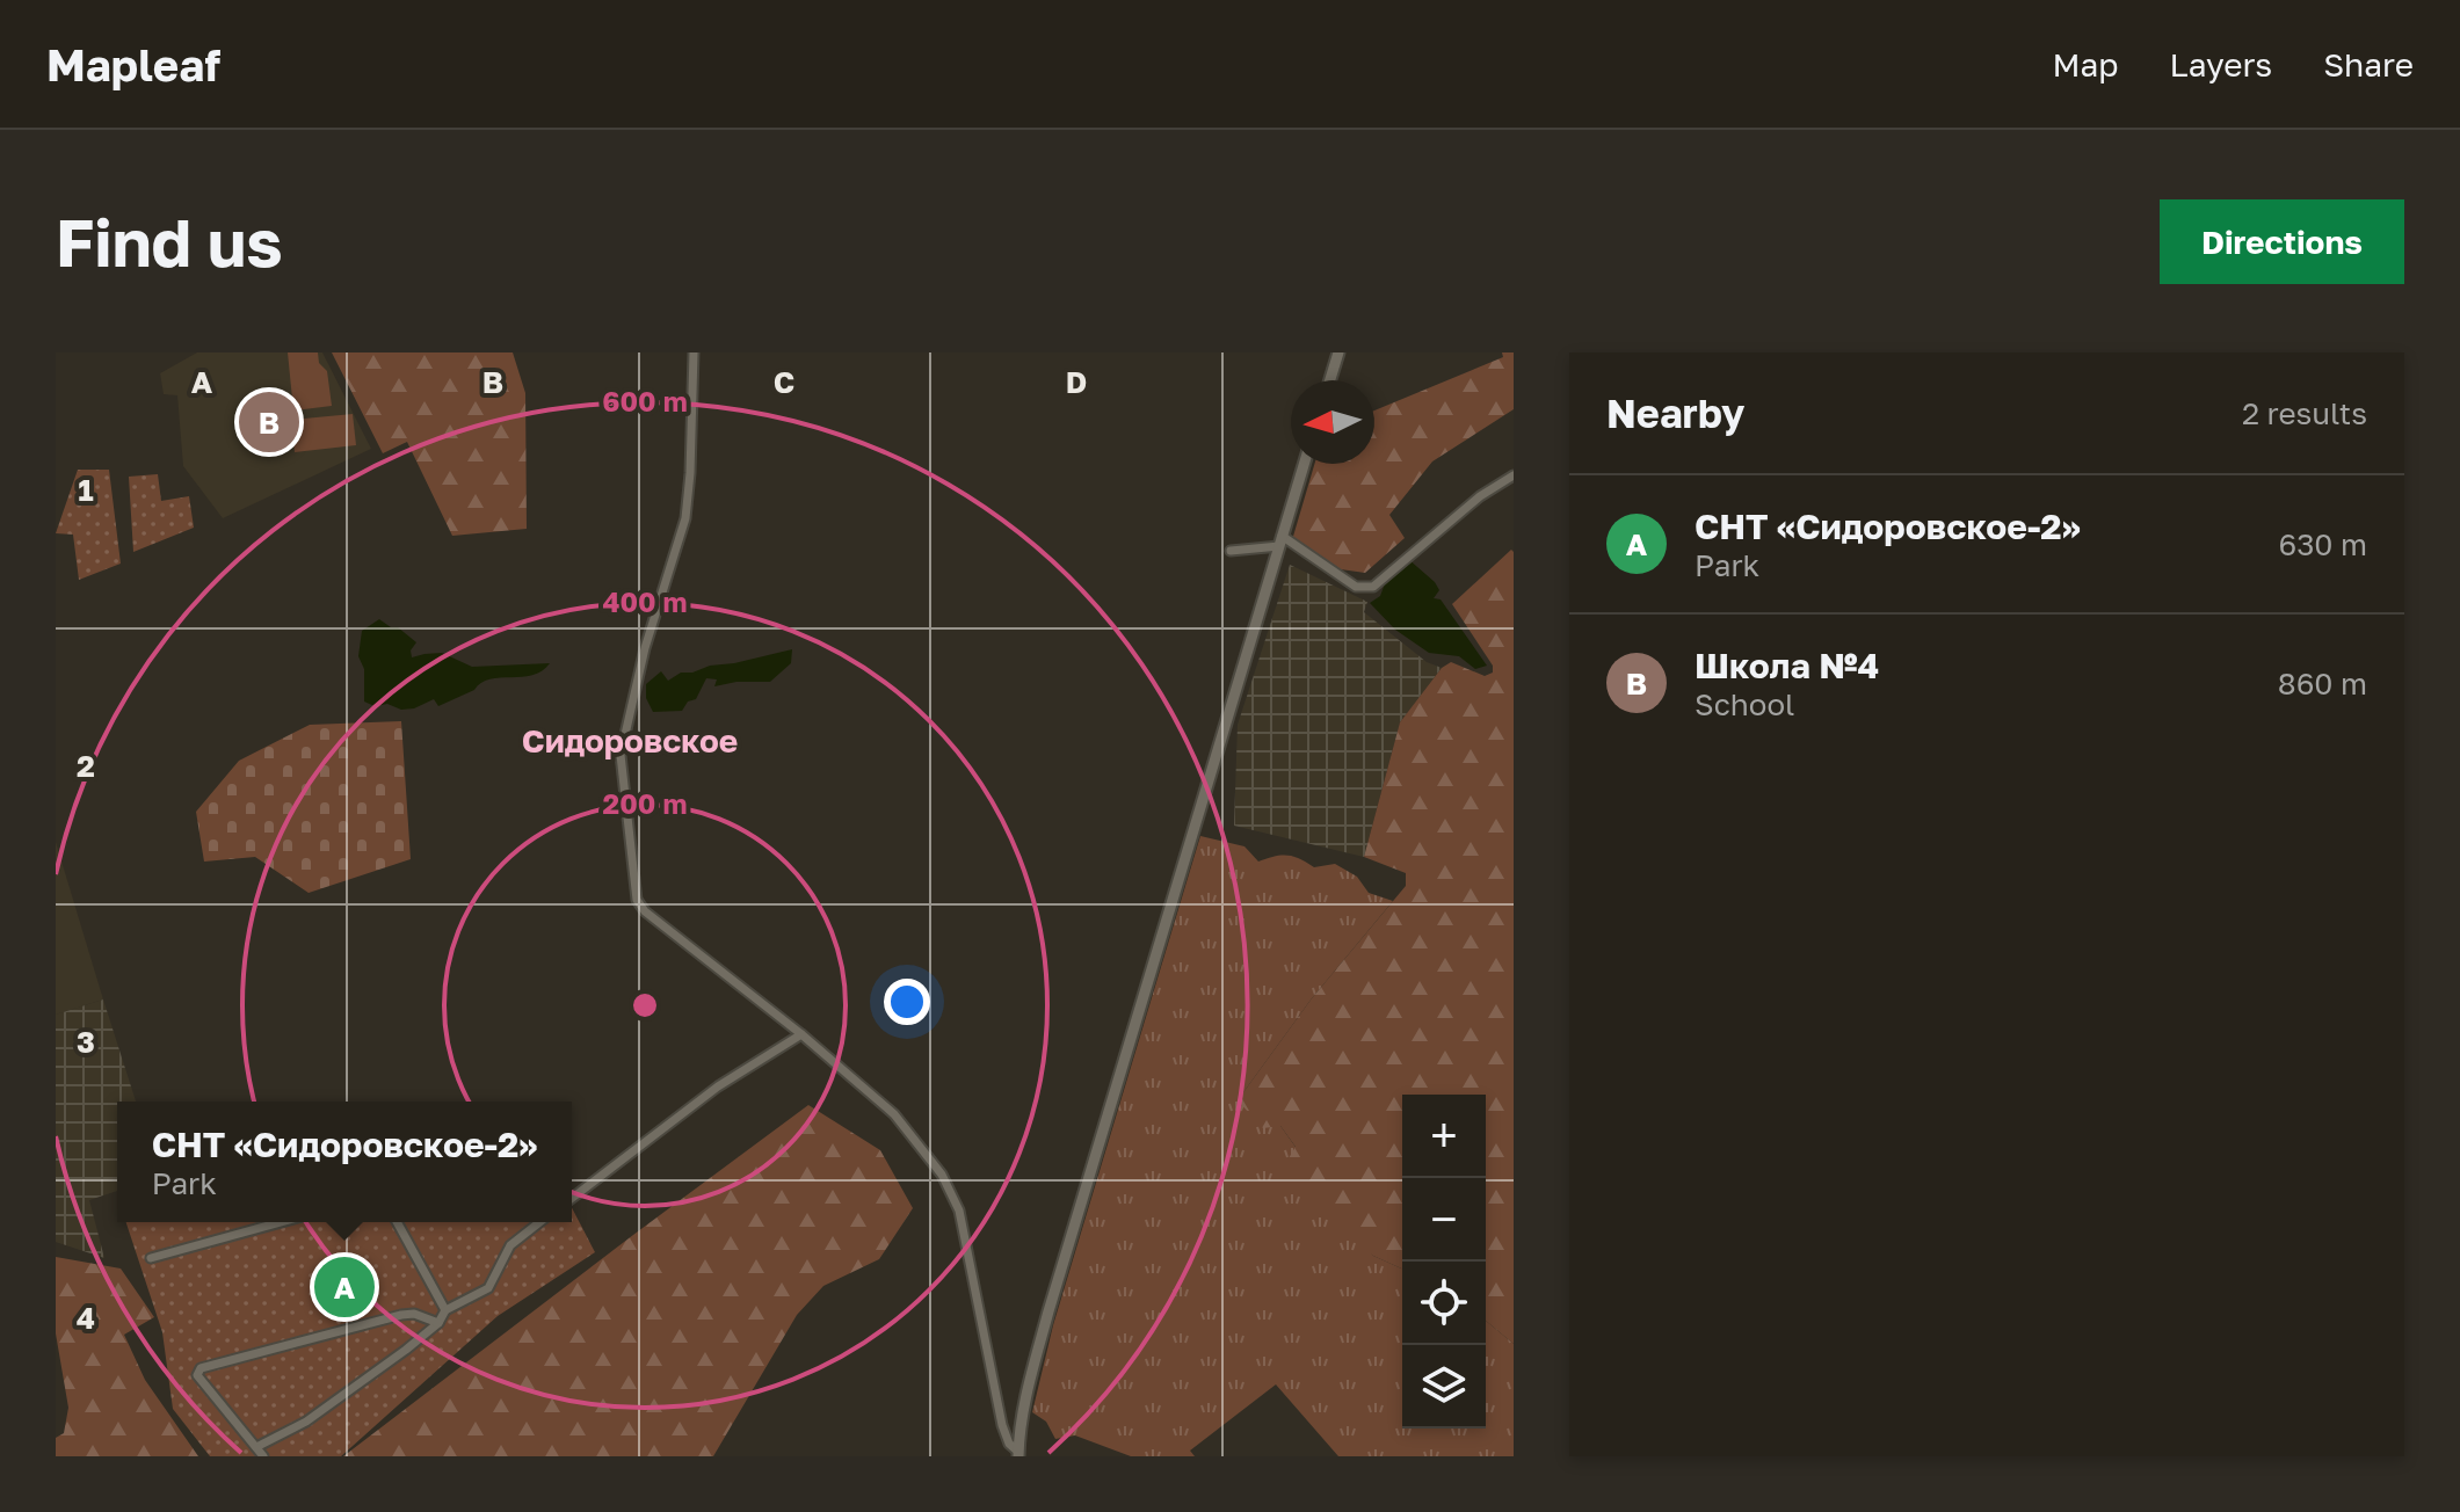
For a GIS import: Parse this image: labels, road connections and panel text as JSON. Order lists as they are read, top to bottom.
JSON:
{
  "districts": ["Сидоровское"],
  "north": "left",
  "page": {
    "header": "Mapleaf",
    "nav": ["Map", "Layers", "Share"],
    "buttons": "Directions",
    "title": "Find us",
    "heading": ["Nearby", "2 results"],
    "pins": ["B", "A"],
    "list": [
      {
        "mark": "A",
        "name": "СНТ «Сидоровское-2»",
        "note": "Park",
        "value": "630 m"
      },
      {
        "mark": "B",
        "name": "Школа №4",
        "note": "School",
        "value": "860 m"
      }
    ],
    "map_buttons": ["+", "−"],
    "popup": ["СНТ «Сидоровское-2»", "Park"]
  },
  "grid": {
    "columns": [
      "A",
      "B",
      "C",
      "D"
    ],
    "rows": [
      "1",
      "2",
      "3",
      "4"
    ]
  },
  "rings": ["600 m", "400 m", "200 m"]
}
